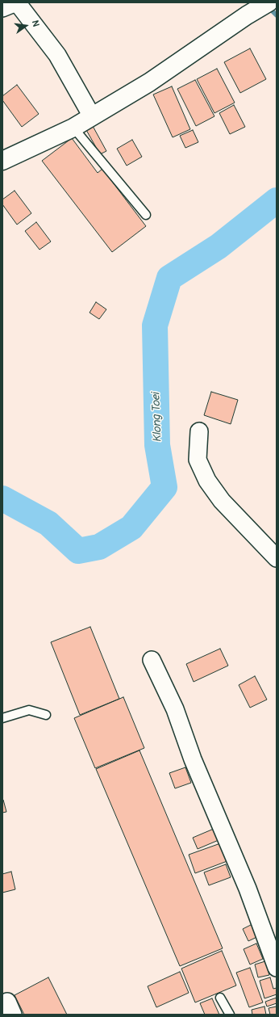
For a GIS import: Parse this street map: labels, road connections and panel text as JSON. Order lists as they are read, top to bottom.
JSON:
{
  "water": ["Klong Toei"],
  "north": "right"
}
